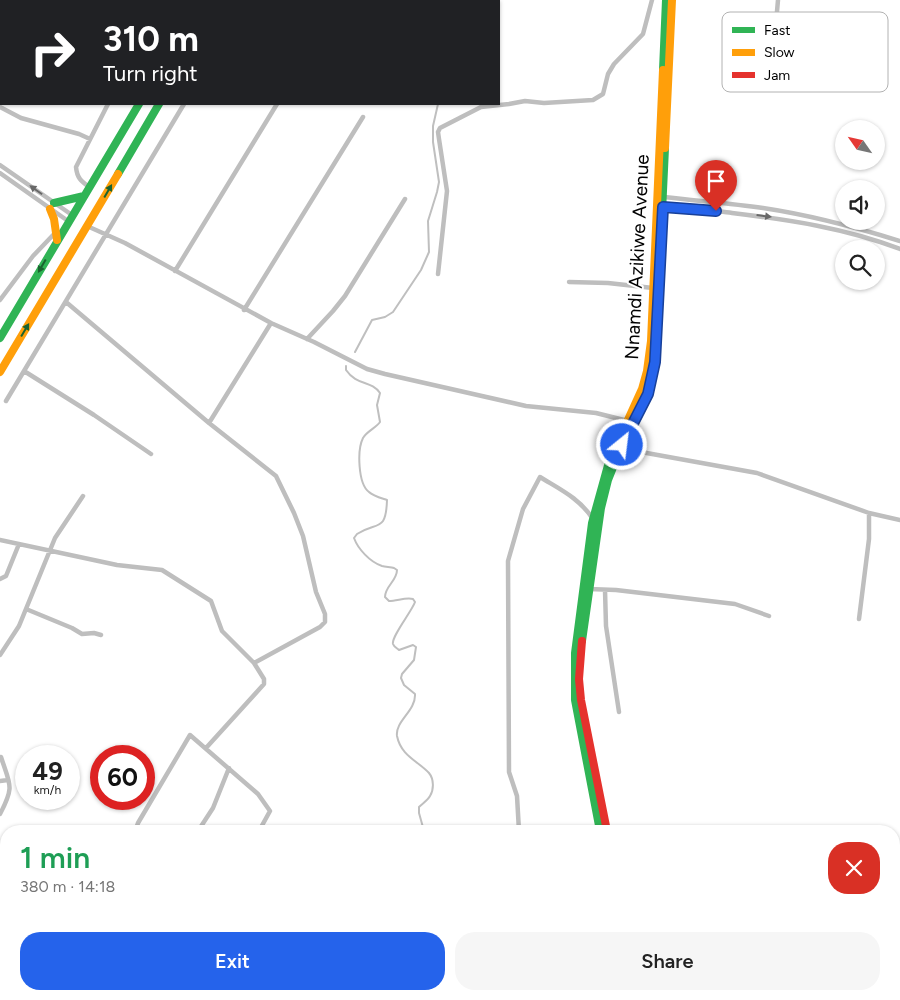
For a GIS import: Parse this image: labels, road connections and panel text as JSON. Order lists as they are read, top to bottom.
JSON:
{
  "streets": {
    "main road": ["Nnamdi Azikiwe Avenue"]
  },
  "legend": ["Fast", "Slow", "Jam"],
  "north": "top left",
  "page": {
    "turn": ["310 m", "Turn right"],
    "speed": "49 km/h",
    "limit": "60",
    "heading": ["1 min", "380 m · 14:18"],
    "buttons": ["Exit", "Share"]
  }
}
